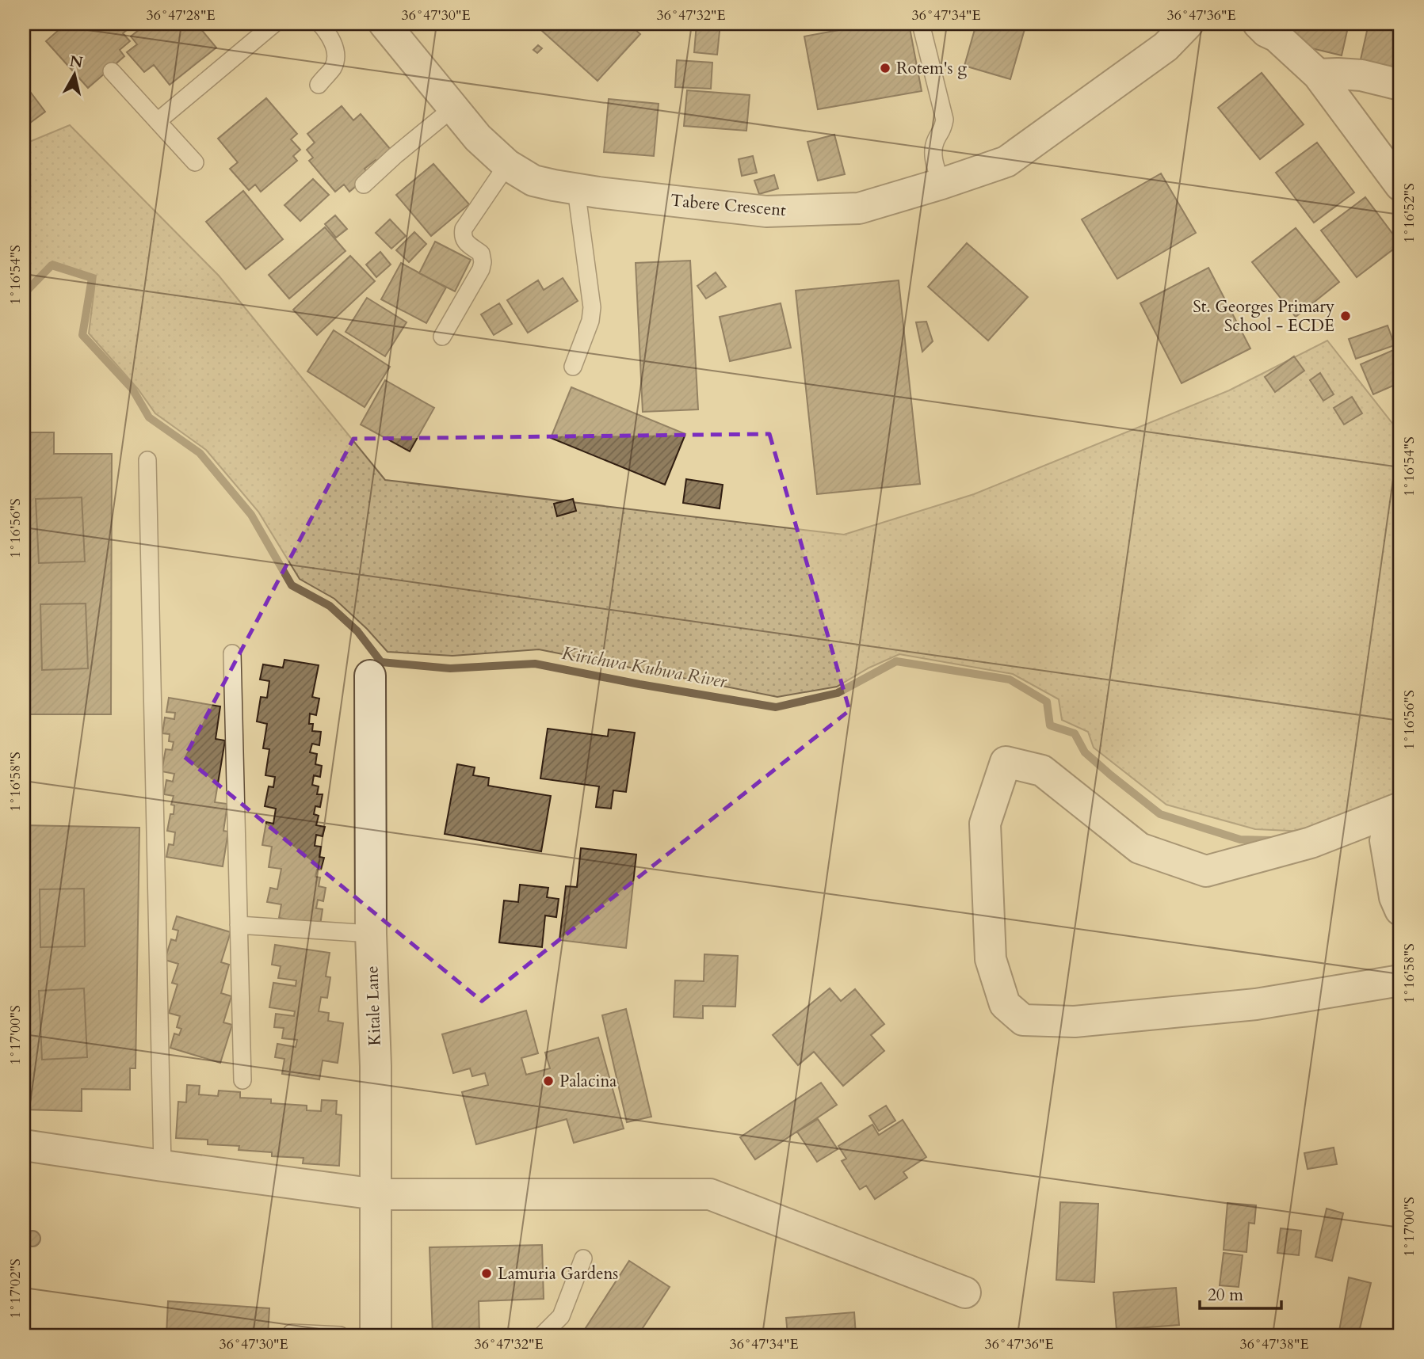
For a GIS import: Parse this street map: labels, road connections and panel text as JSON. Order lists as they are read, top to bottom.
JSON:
{
  "streets": {
    "street": ["Tabere Crescent", "Kitale Lane"]
  },
  "water": ["Kirichwa Kubwa River"],
  "places": [
    "Rotem's g",
    "St. Georges Primary School - ECDE",
    "Palacina",
    "Lamuria Gardens"
  ],
  "scale_bar": "20 m",
  "north": "top",
  "coordinates": [
    "36°47'28\"E",
    "36°47'30\"E",
    "36°47'32\"E",
    "36°47'34\"E",
    "36°47'36\"E",
    "1°16'52\"S",
    "1°16'54\"S",
    "1°16'56\"S",
    "1°16'58\"S",
    "1°17'00\"S",
    "1°17'02\"S",
    "36°47'38\"E"
  ]
}
